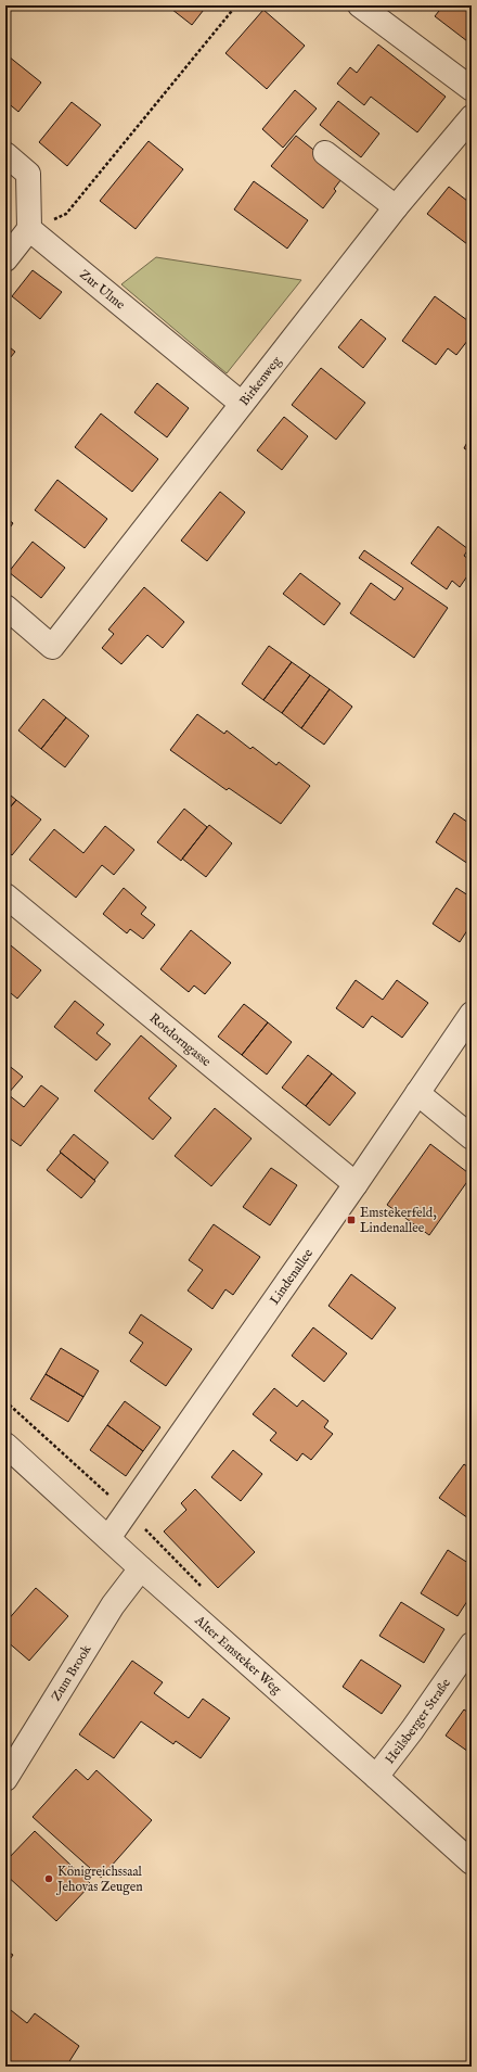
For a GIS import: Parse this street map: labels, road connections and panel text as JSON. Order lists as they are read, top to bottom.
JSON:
{
  "streets": {
    "street": [
      "Zur Ulme",
      "Birkenweg",
      "Rotdorngasse",
      "Lindenallee",
      "Alter Emsteker Weg",
      "Zum Brook",
      "Heilsberger Straße"
    ]
  },
  "crossings": [
    ["Zur Ulme", "Birkenweg"],
    ["Rotdorngasse", "Lindenallee"],
    ["Lindenallee", "Alter Emsteker Weg"],
    ["Alter Emsteker Weg", "Zum Brook"],
    ["Alter Emsteker Weg", "Heilsberger Straße"]
  ],
  "places": {
    "transit": ["Emstekerfeld, Lindenallee"],
    "other": ["Königreichssaal Jehovas Zeugen"]
  }
}
